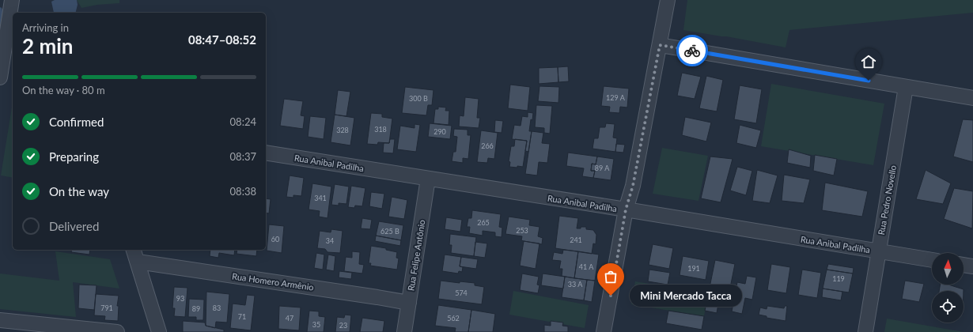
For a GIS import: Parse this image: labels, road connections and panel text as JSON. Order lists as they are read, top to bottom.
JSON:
{
  "streets": {
    "street": [
      "Rua Anibal Padilha",
      "Rua Pedro Novello",
      "Rua Felipe Antônio",
      "Rua Homero Armênio"
    ]
  },
  "crossings": [
    ["Rua Anibal Padilha", "Rua Pedro Novello"],
    ["Rua Anibal Padilha", "Rua Felipe Antônio"],
    ["Rua Felipe Antônio", "Rua Homero Armênio"]
  ],
  "places": ["Mini Mercado Tacca"],
  "house_numbers": [
    "129 A",
    "300 B",
    "318",
    "328",
    "290",
    "266",
    "89 A",
    "341",
    "265",
    "253",
    "625 B",
    "60",
    "241",
    "34",
    "41 A",
    "191",
    "119",
    "33 A",
    "574",
    "93",
    "791",
    "83",
    "89",
    "71",
    "47",
    "562",
    "35",
    "23"
  ],
  "north": "top",
  "page": {
    "heading": ["2 min", "Arriving in", "08:47–08:52"],
    "bar": "On the way · 80 m",
    "list": [
      ["Confirmed", "08:24"],
      ["Preparing", "08:37"],
      ["On the way", "08:38"],
      "Delivered"
    ],
    "bubble": "Mini Mercado Tacca"
  }
}
